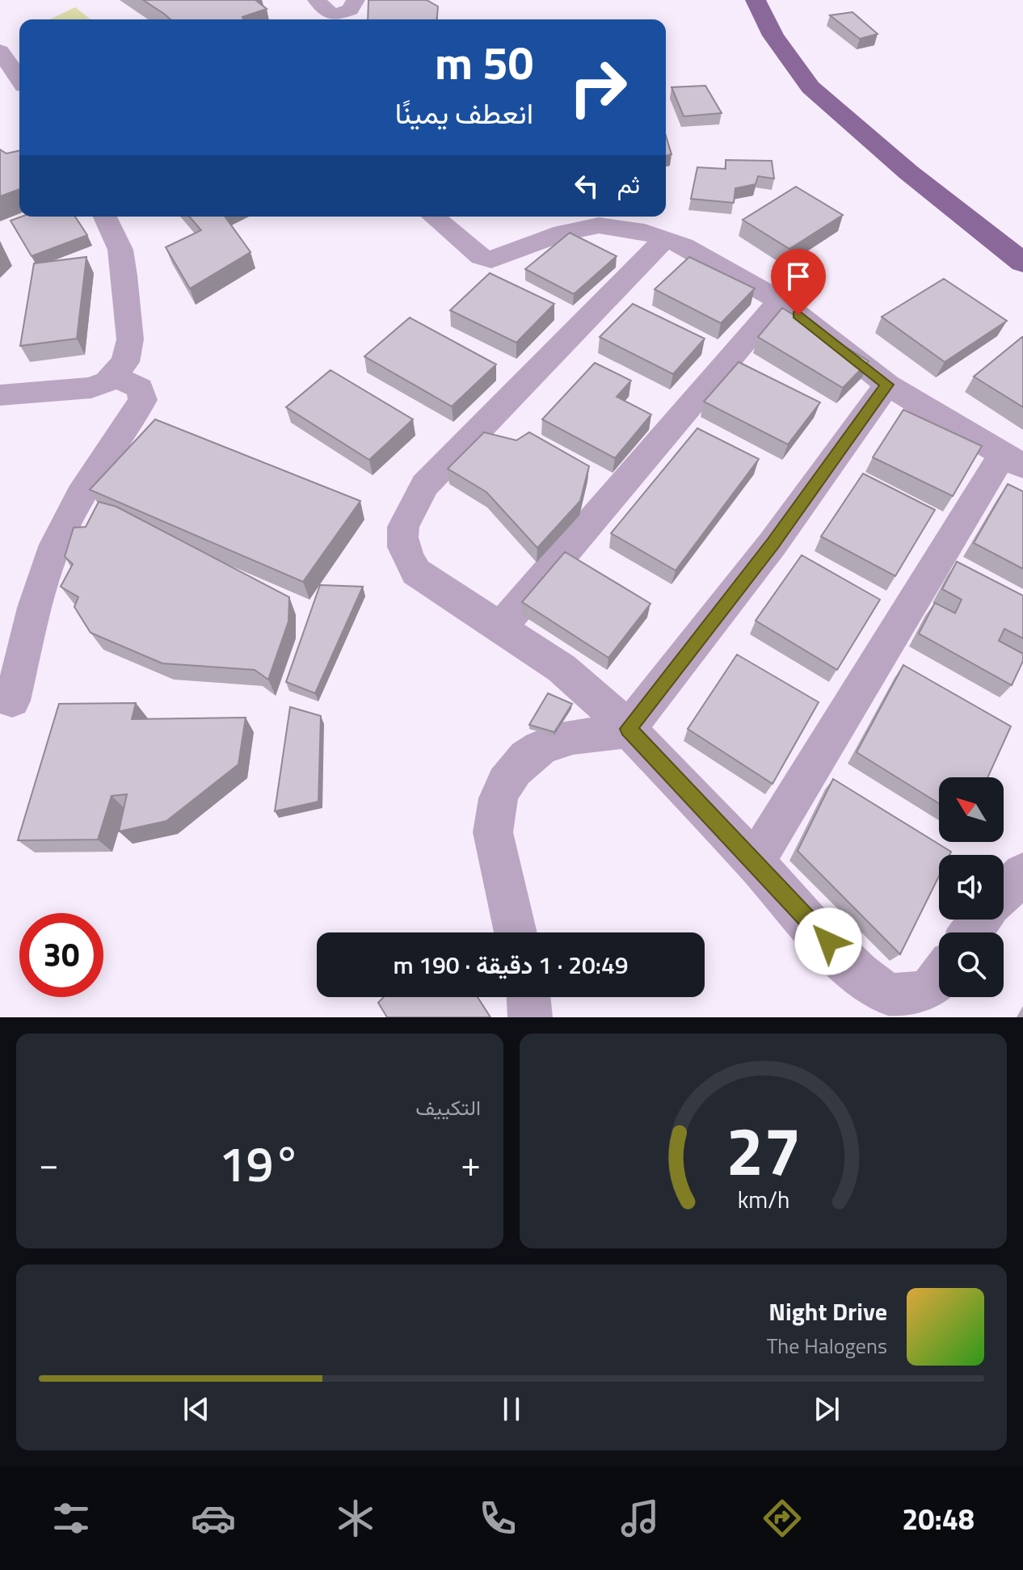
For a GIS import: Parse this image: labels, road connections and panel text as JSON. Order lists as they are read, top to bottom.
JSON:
{
  "north": "top left",
  "page": {
    "turn": ["50 m", "انعطف يمينًا"],
    "then": "ثم",
    "limit": "30",
    "trip": "20:49 · 1 دقيقة · 190 m",
    "tile": "التكييف",
    "heat": ["−", "19°", "+"],
    "song": ["Night Drive", "The Halogens"],
    "tabs": "20:48",
    "gauge": ["27", "km/h"]
  }
}
